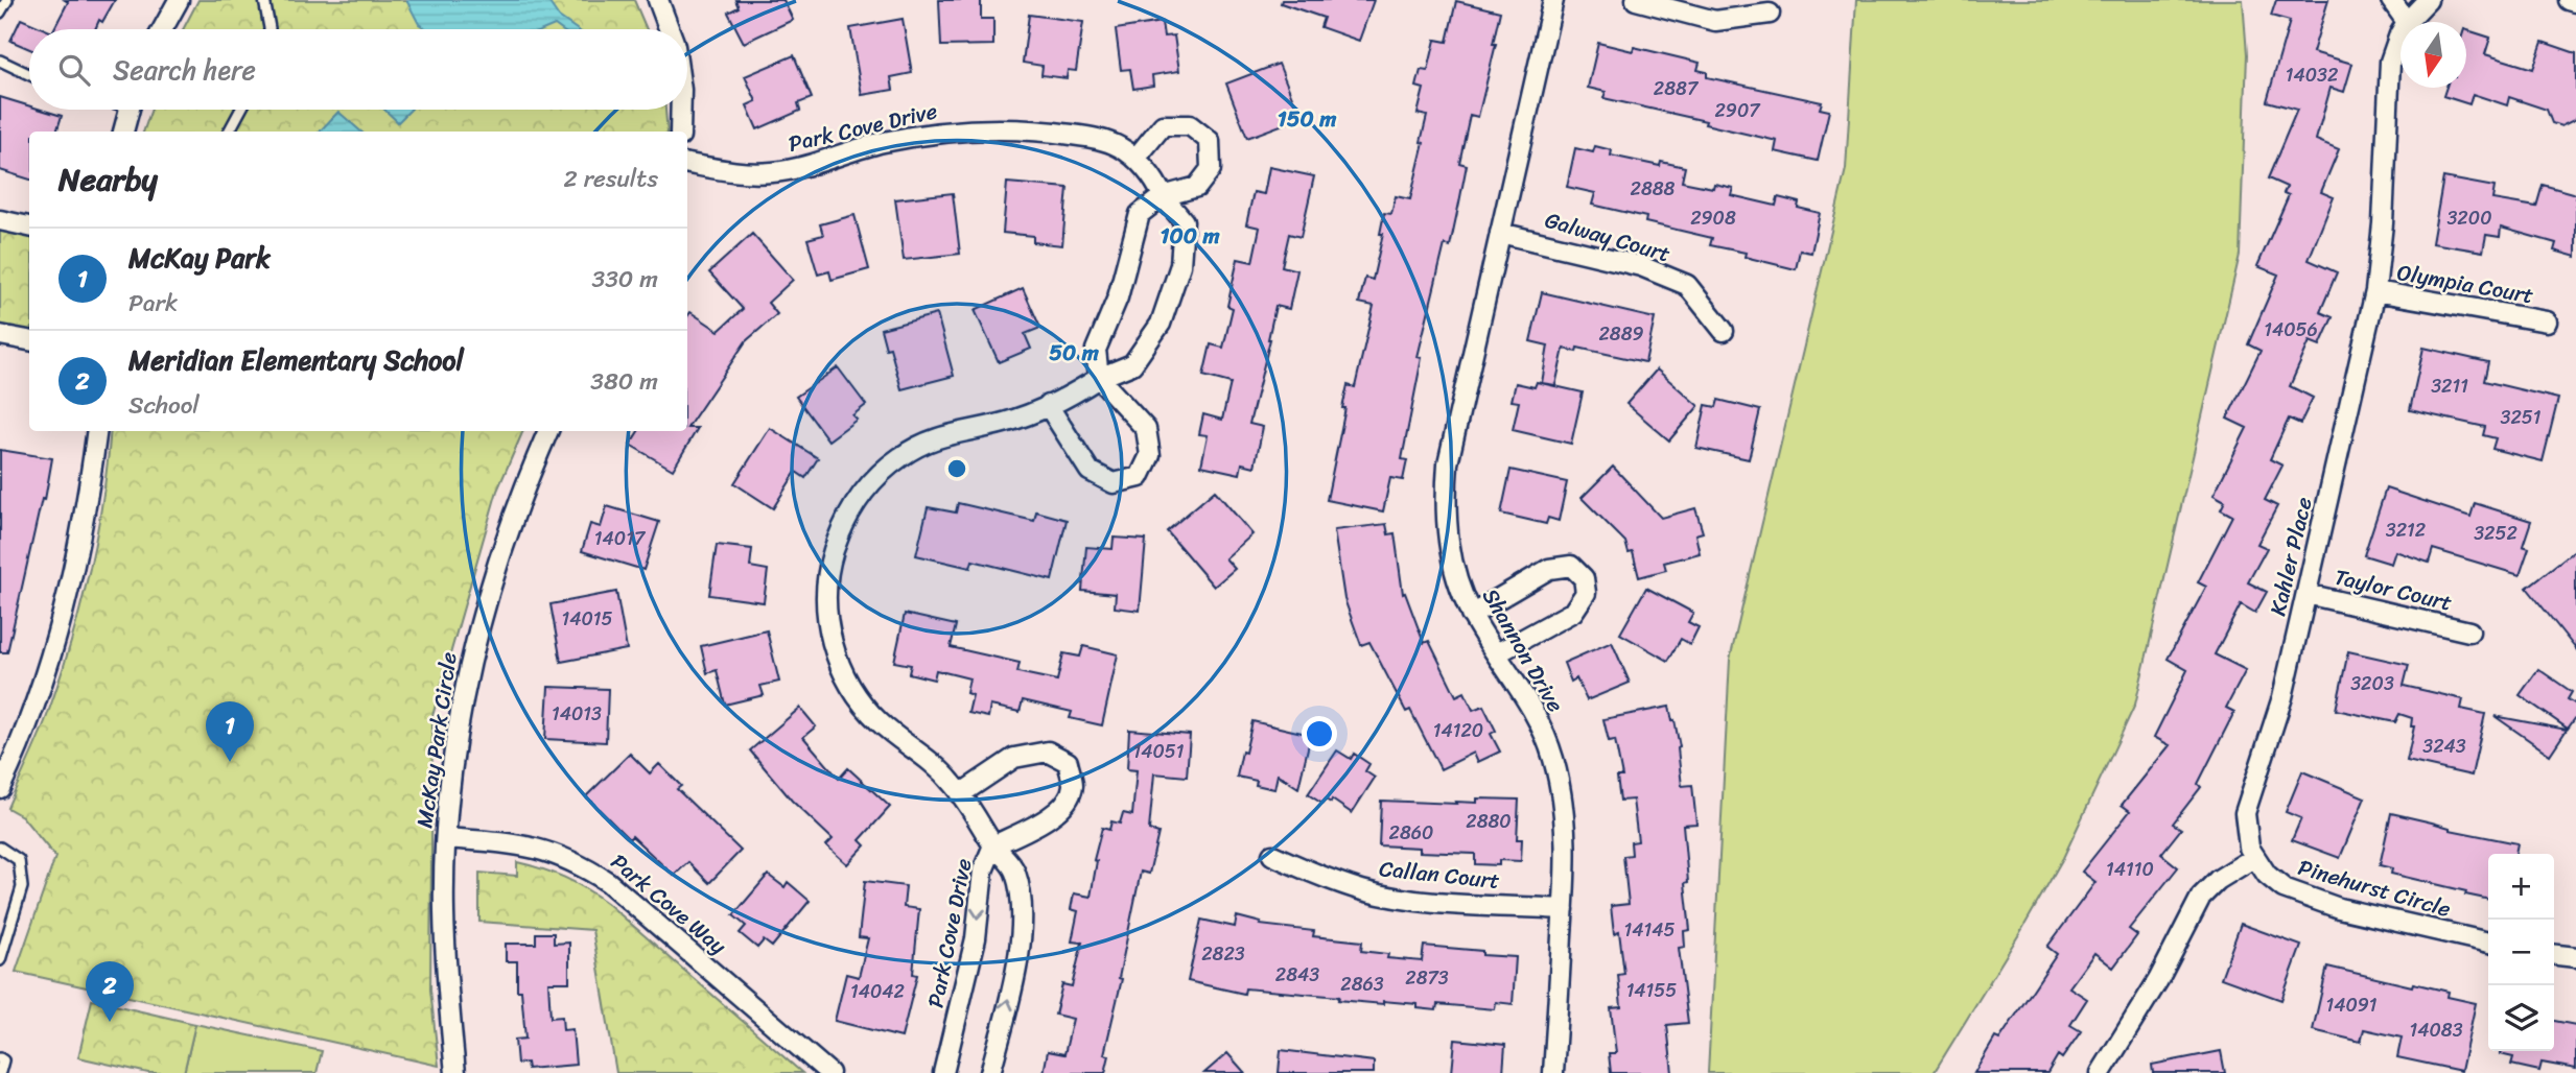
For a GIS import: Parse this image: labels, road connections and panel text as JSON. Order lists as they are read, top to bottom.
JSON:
{
  "streets": {
    "street": [
      "Park Cove Drive",
      "Galway Court",
      "Olympia Court",
      "Kahler Place",
      "Taylor Court",
      "Shannon Drive",
      "McKay Park Circle",
      "Callan Court",
      "Pinehurst Circle",
      "Park Cove Way"
    ]
  },
  "crossings": [
    ["Galway Court", "Shannon Drive"],
    ["Olympia Court", "Kahler Place"],
    ["Kahler Place", "Taylor Court"],
    ["Kahler Place", "Pinehurst Circle"],
    ["Shannon Drive", "Callan Court"],
    ["McKay Park Circle", "Park Cove Way"]
  ],
  "house_numbers": [
    "14032",
    "2887",
    "2907",
    "2888",
    "2908",
    "3200",
    "14056",
    "2889",
    "3211",
    "3251",
    "3212",
    "3252",
    "14017",
    "14015",
    "3203",
    "14013",
    "14120",
    "3243",
    "14051",
    "2880",
    "2860",
    "14110",
    "14145",
    "2823",
    "2843",
    "2873",
    "2863",
    "14155",
    "14042",
    "14091",
    "14083"
  ],
  "north": "bottom",
  "page": {
    "search": "Search here",
    "heading": ["Nearby", "2 results"],
    "list": [
      {
        "mark": "1",
        "name": "McKay Park",
        "note": "Park",
        "value": "330 m"
      },
      {
        "mark": "2",
        "name": "Meridian Elementary School",
        "note": "School",
        "value": "380 m"
      }
    ],
    "pins": ["1", "2"],
    "map_buttons": ["+", "−"]
  },
  "rings": ["150 m", "100 m", "50 m"]
}
